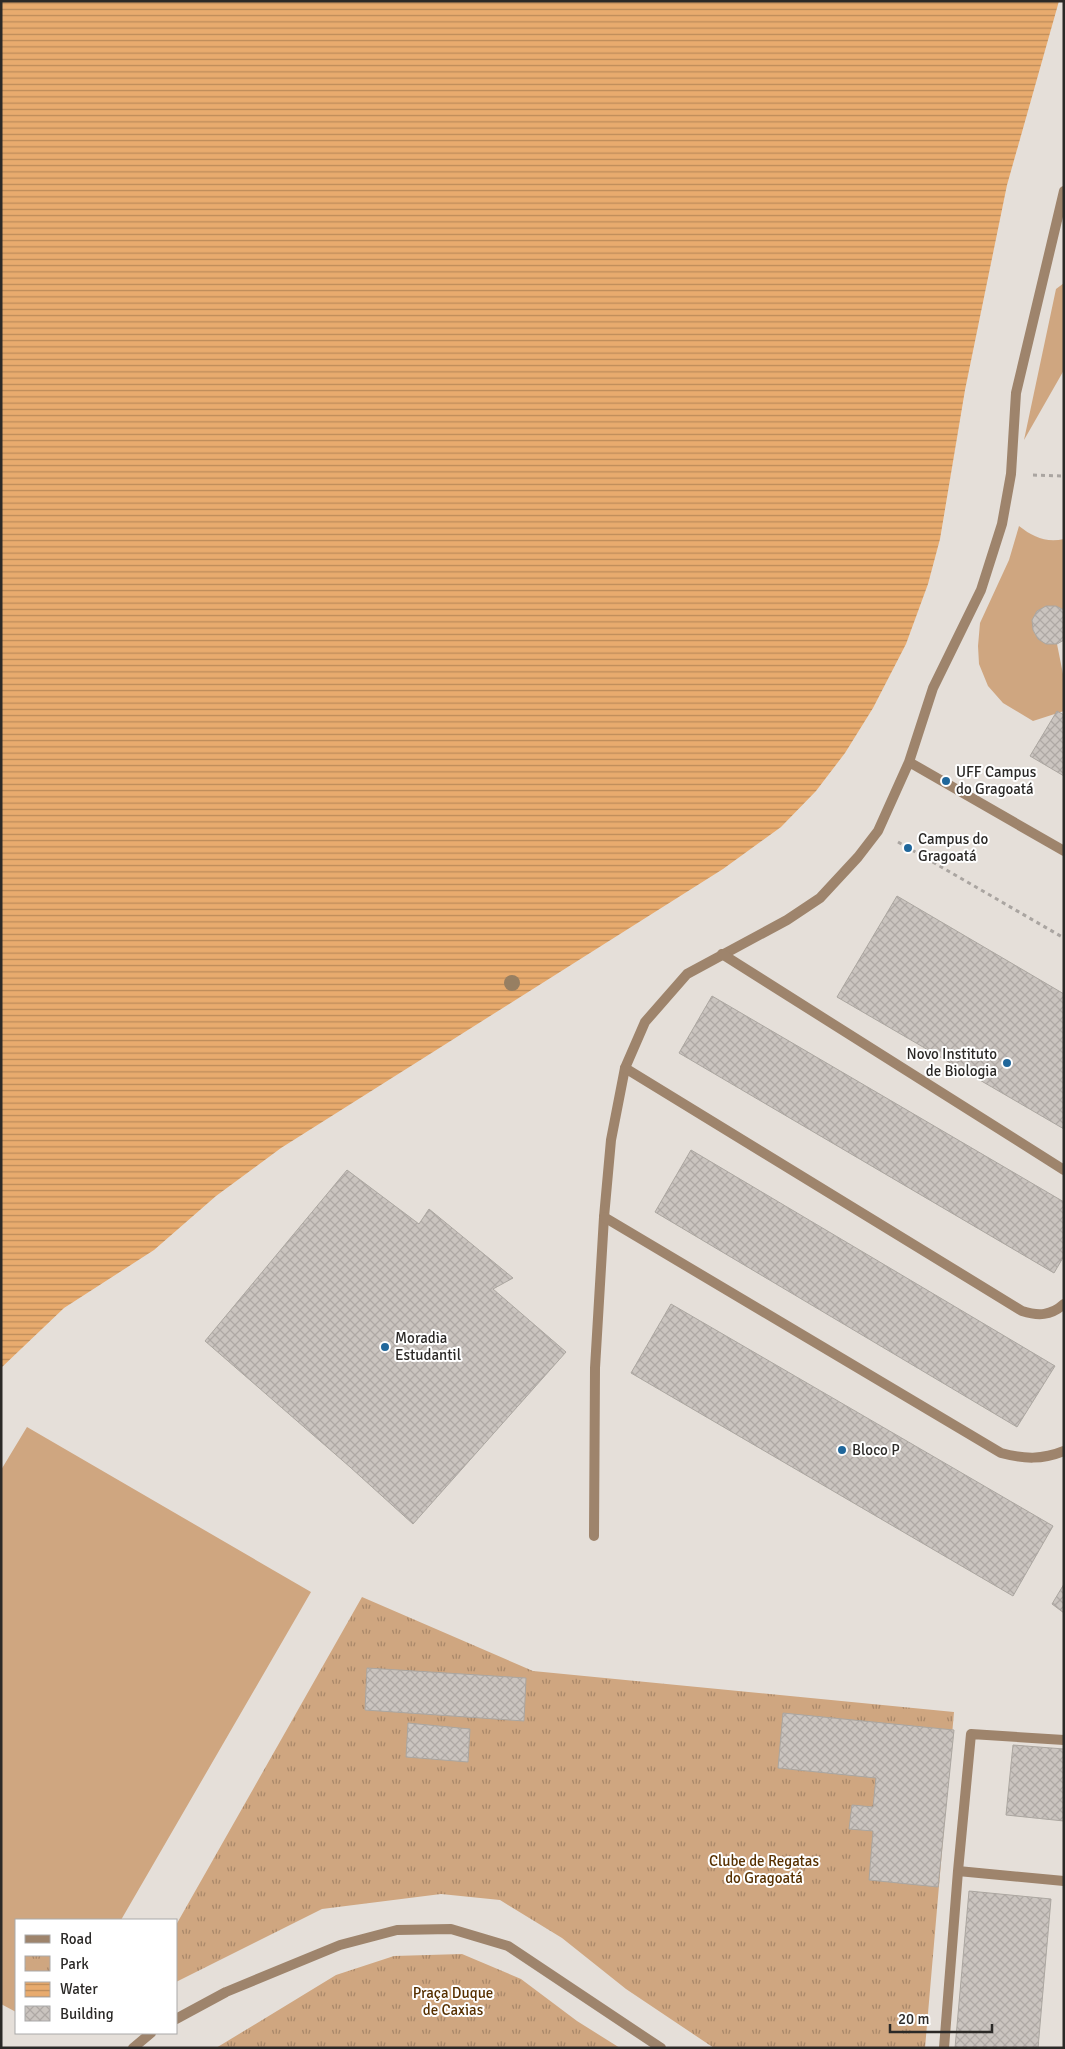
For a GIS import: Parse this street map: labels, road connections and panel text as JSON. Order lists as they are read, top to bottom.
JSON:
{
  "parks": ["Clube de Regatas do Gragoatá", "Praça Duque de Caxias"],
  "places": [
    "UFF Campus do Gragoatá",
    "Campus do Gragoatá",
    "Novo Instituto de Biologia",
    "Moradia Estudantil",
    "Bloco P"
  ],
  "legend": [
    "Road",
    "Park",
    "Water",
    "Building"
  ],
  "scale_bar": "20 m"
}
